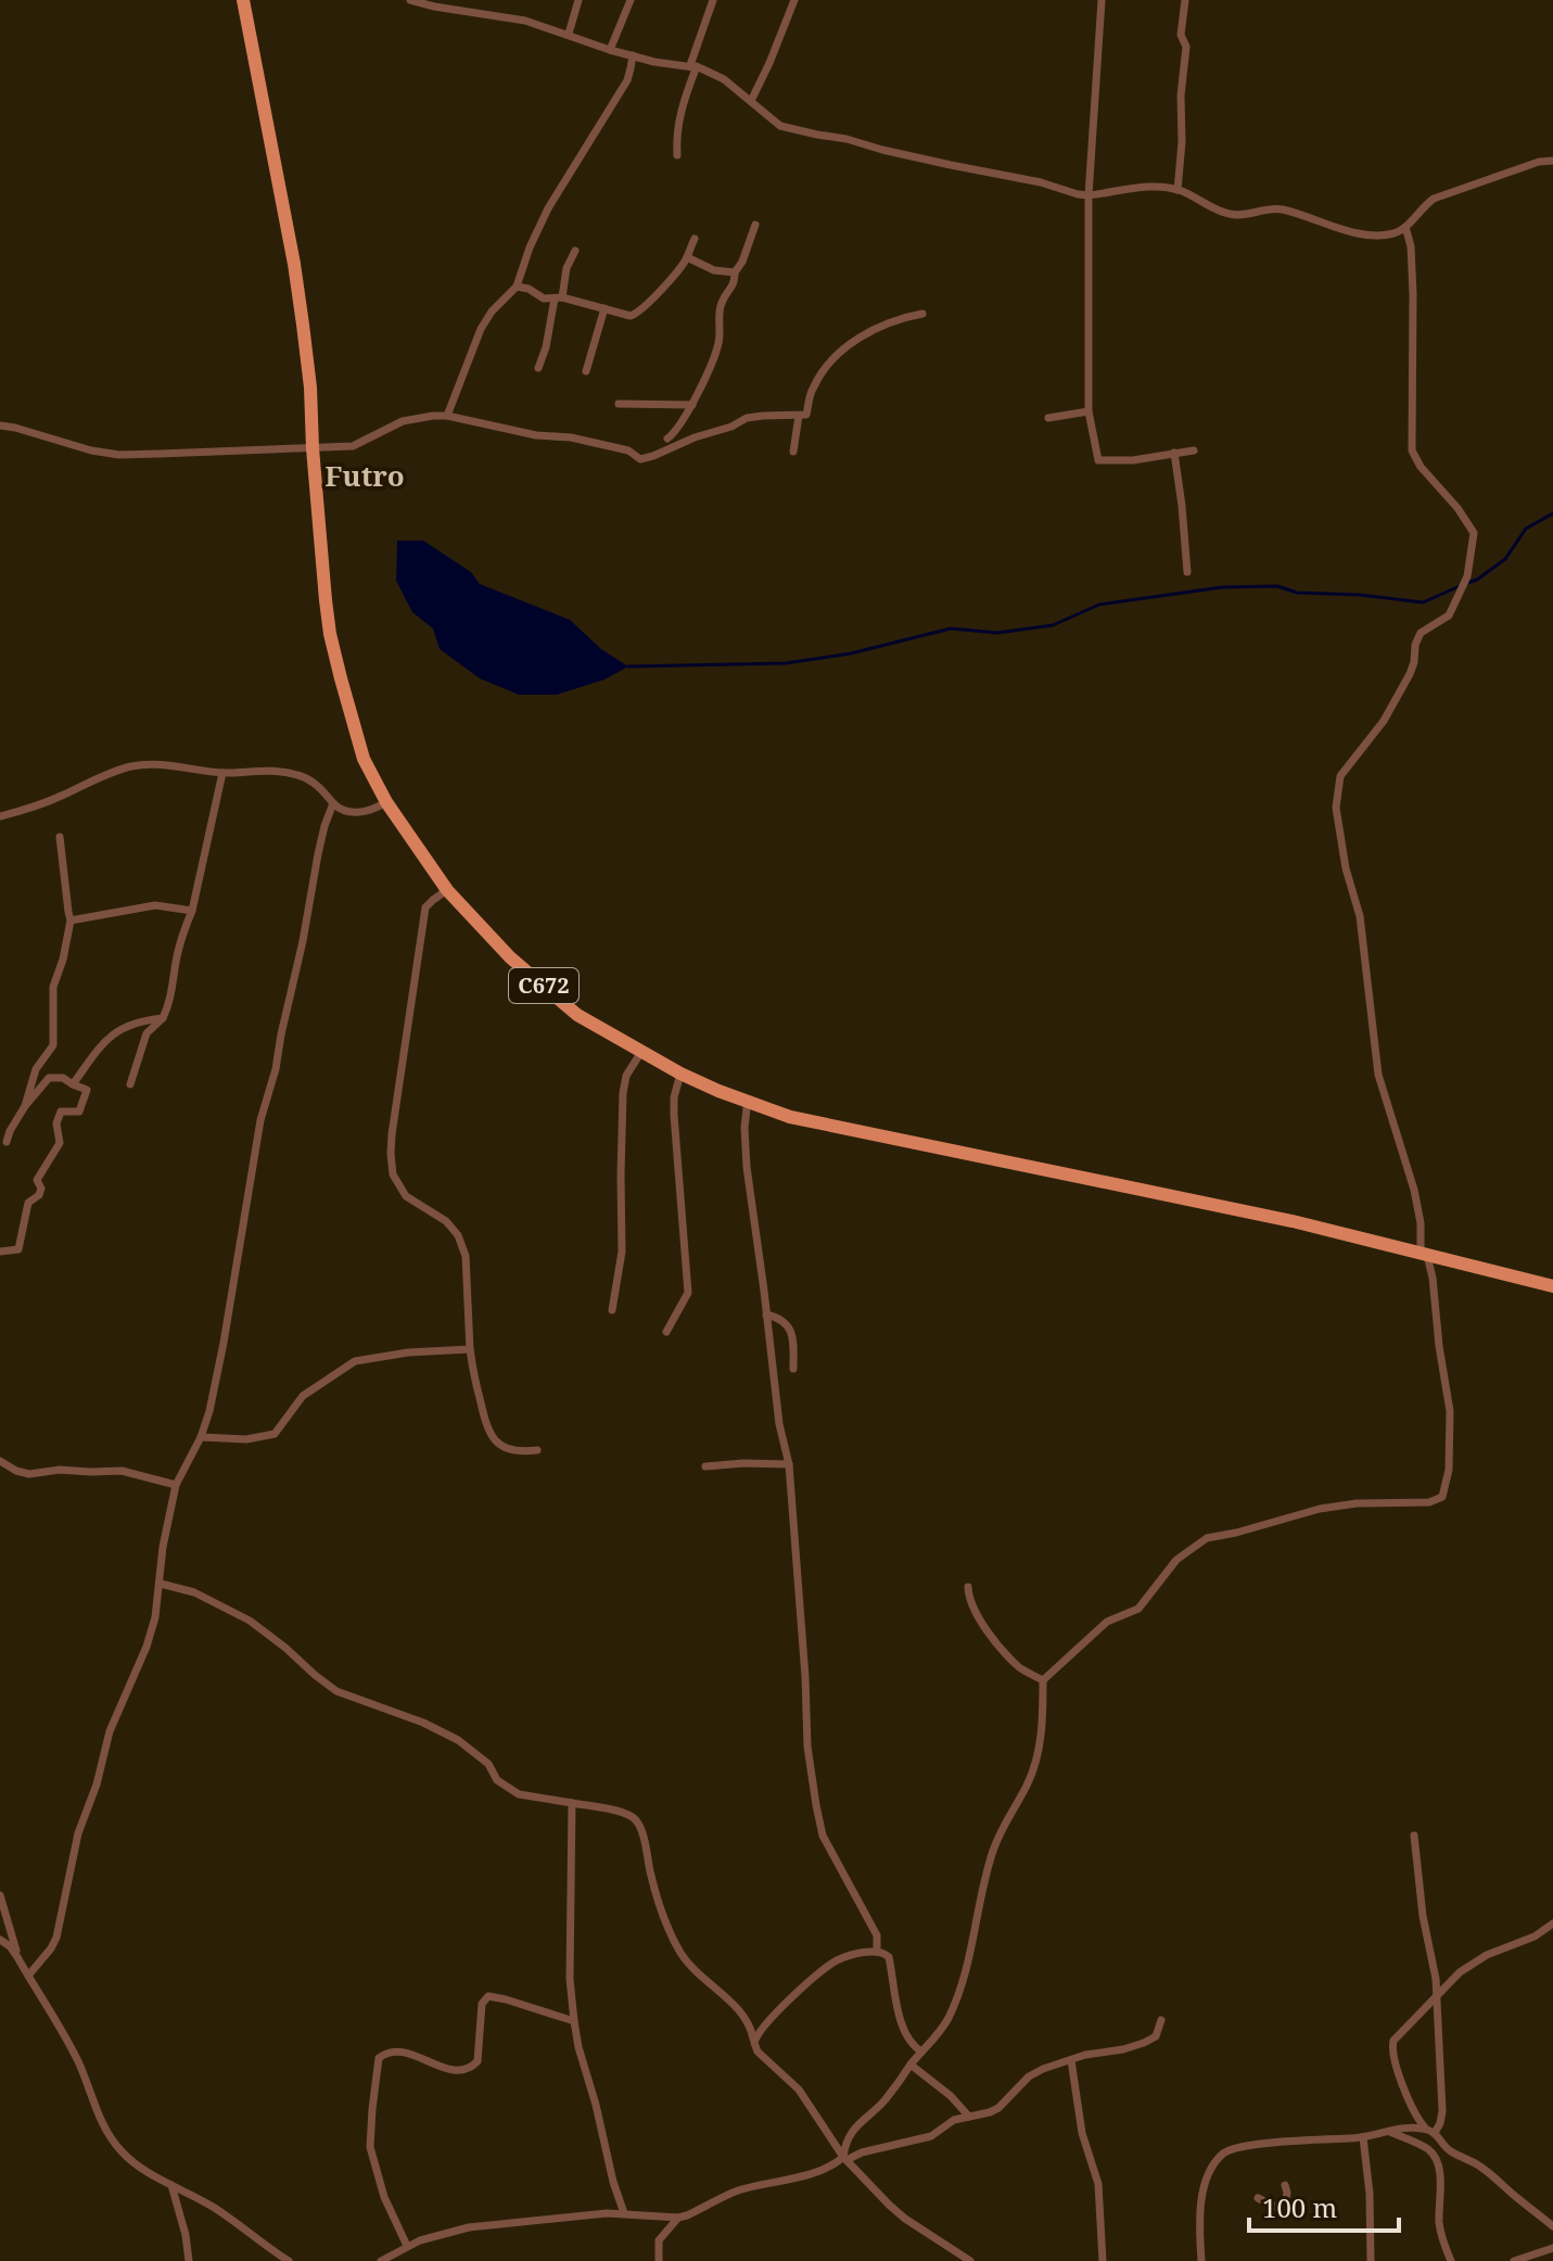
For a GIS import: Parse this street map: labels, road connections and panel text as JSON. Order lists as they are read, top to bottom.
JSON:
{
  "streets": {
    "main road": ["C672"]
  },
  "districts": ["Futro"],
  "scale_bar": "100 m"
}
